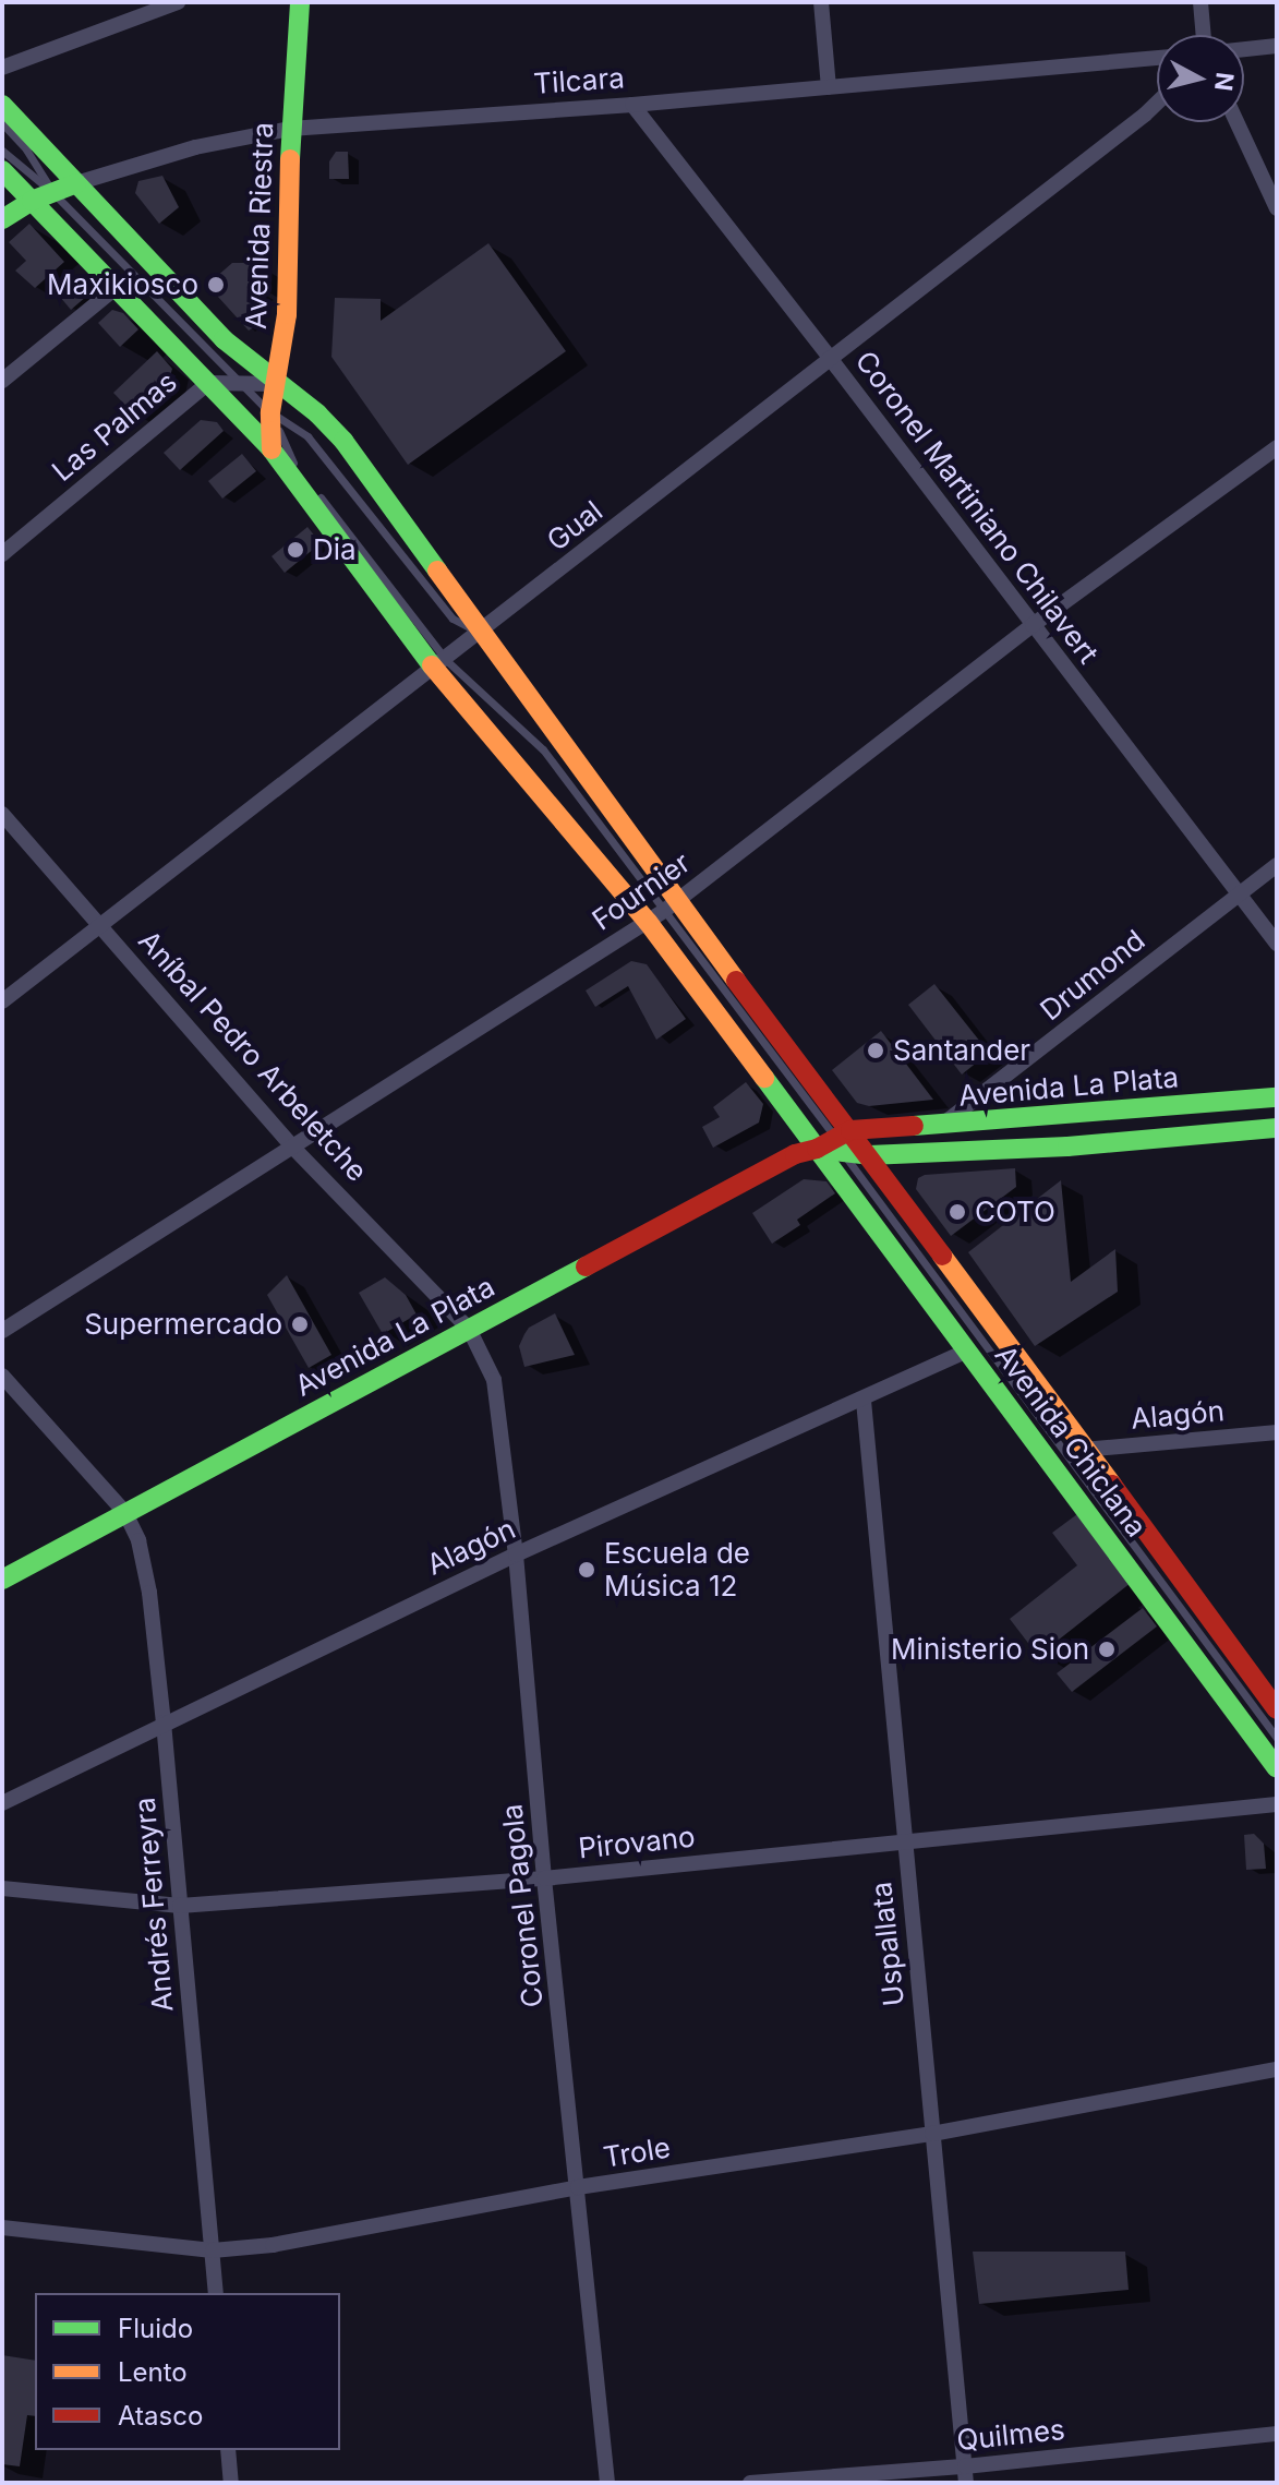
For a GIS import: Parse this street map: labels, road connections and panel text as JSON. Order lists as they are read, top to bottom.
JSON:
{
  "streets": {
    "main road": [
      "Tilcara",
      "Avenida Riestra",
      "Avenida La Plata",
      "Avenida Chiclana"
    ],
    "street": [
      "Las Palmas",
      "Coronel Martiniano Chilavert",
      "Gual",
      "Fournier",
      "Drumond",
      "Aníbal Pedro Arbeletche",
      "Alagón",
      "Pirovano",
      "Andrés Ferreyra",
      "Coronel Pagola",
      "Uspallata",
      "Trole",
      "Quilmes"
    ]
  },
  "crossings": [
    ["Tilcara", "Avenida Riestra"],
    ["Tilcara", "Coronel Martiniano Chilavert"],
    ["Avenida Riestra", "Las Palmas"],
    ["Coronel Martiniano Chilavert", "Gual"],
    ["Coronel Martiniano Chilavert", "Fournier"],
    ["Coronel Martiniano Chilavert", "Drumond"],
    ["Gual", "Aníbal Pedro Arbeletche"],
    ["Fournier", "Aníbal Pedro Arbeletche"],
    ["Fournier", "Avenida Chiclana"],
    ["Drumond", "Avenida La Plata"],
    ["Aníbal Pedro Arbeletche", "Avenida La Plata"],
    ["Aníbal Pedro Arbeletche", "Coronel Pagola"],
    ["Avenida La Plata", "Avenida Chiclana"],
    ["Avenida La Plata", "Andrés Ferreyra"],
    ["Avenida La Plata", "Coronel Pagola"],
    ["Alagón", "Avenida Chiclana"],
    ["Alagón", "Andrés Ferreyra"],
    ["Alagón", "Coronel Pagola"],
    ["Alagón", "Uspallata"],
    ["Pirovano", "Andrés Ferreyra"],
    ["Pirovano", "Coronel Pagola"],
    ["Pirovano", "Uspallata"],
    ["Andrés Ferreyra", "Trole"],
    ["Coronel Pagola", "Trole"],
    ["Uspallata", "Trole"],
    ["Uspallata", "Quilmes"]
  ],
  "places": [
    "Maxikiosco",
    "Dia",
    "Santander",
    "COTO",
    "Supermercado",
    "Escuela de Música 12",
    "Ministerio Sion"
  ],
  "legend": ["Fluido", "Lento", "Atasco"],
  "north": "right"
}
